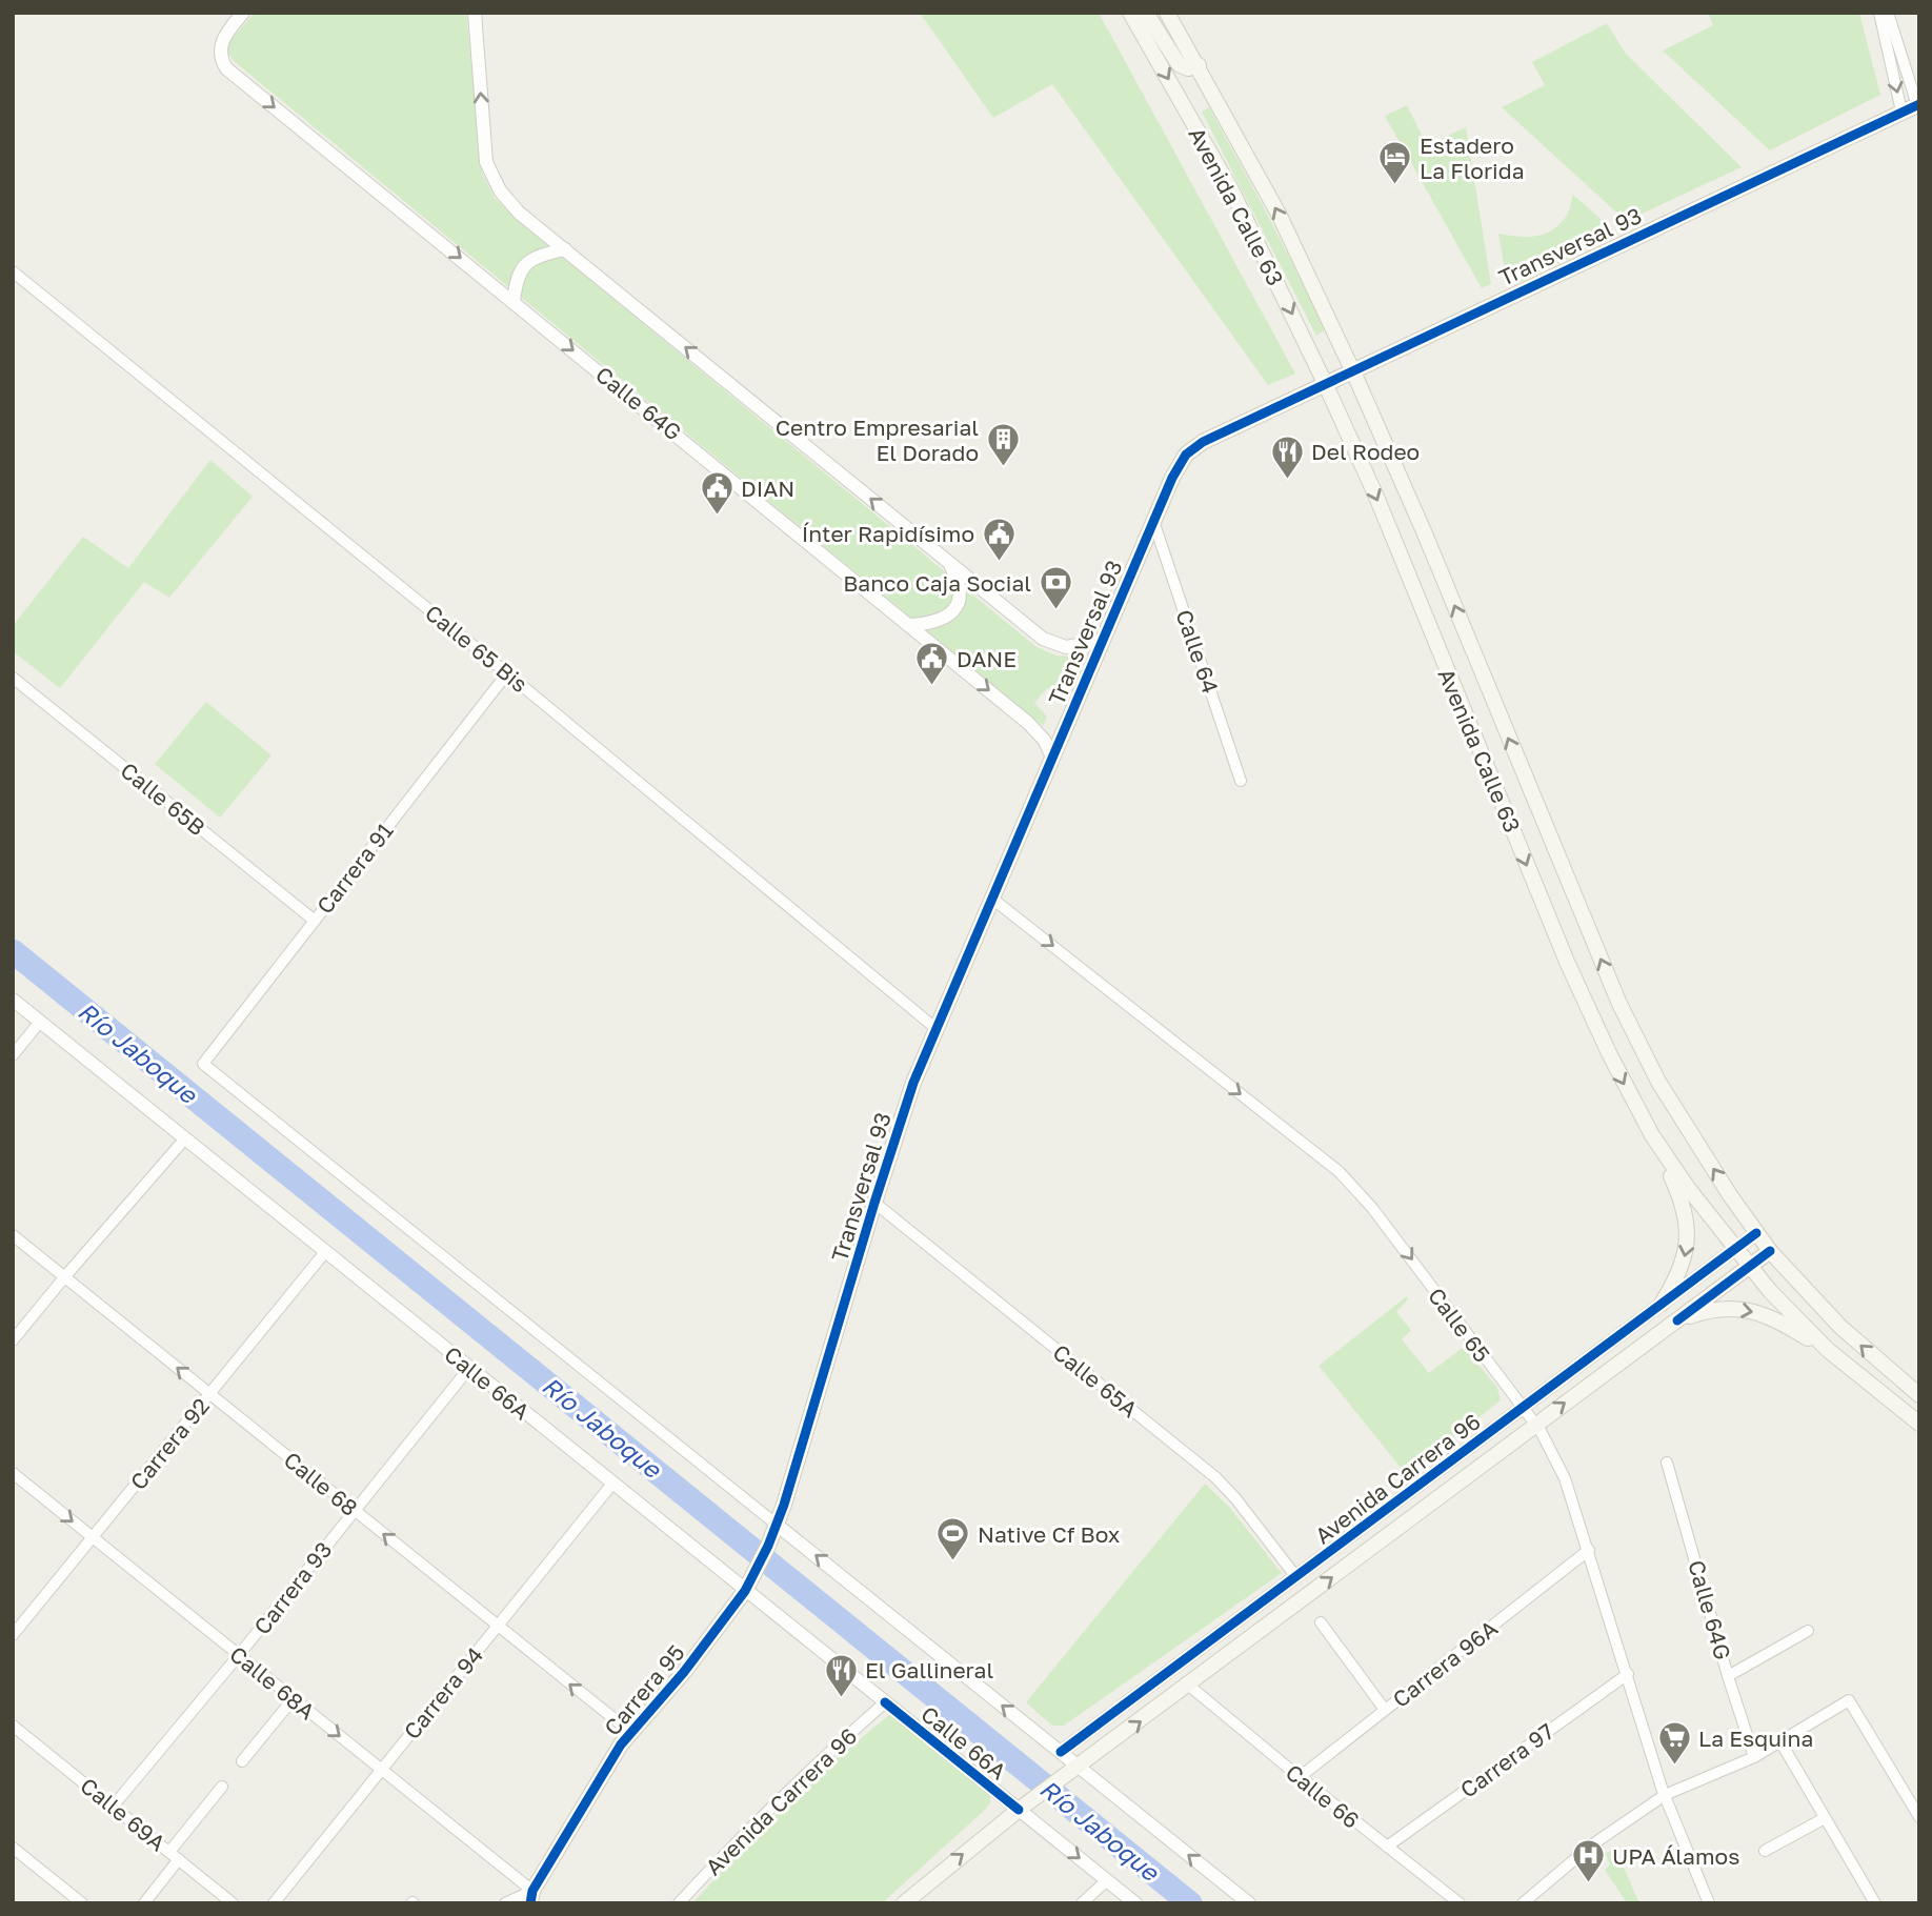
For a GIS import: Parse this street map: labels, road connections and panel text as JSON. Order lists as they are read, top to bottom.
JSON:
{
  "streets": {
    "main road": [
      "Avenida Calle 63",
      "Transversal 93",
      "Avenida Carrera 96",
      "Carrera 95"
    ],
    "street": [
      "Calle 64G",
      "Calle 65 Bis",
      "Calle 64",
      "Calle 65B",
      "Carrera 91",
      "Calle 65",
      "Calle 65A",
      "Calle 66A",
      "Carrera 92",
      "Calle 68",
      "Carrera 93",
      "Carrera 96A",
      "Calle 68A",
      "Carrera 94",
      "Carrera 97",
      "Calle 66",
      "Calle 69A"
    ]
  },
  "crossings": [
    ["Avenida Calle 63", "Transversal 93"],
    ["Avenida Calle 63", "Avenida Carrera 96"],
    ["Transversal 93", "Calle 64G"],
    ["Transversal 93", "Calle 65 Bis"],
    ["Transversal 93", "Calle 64"],
    ["Transversal 93", "Carrera 91"],
    ["Transversal 93", "Calle 65"],
    ["Transversal 93", "Calle 65A"],
    ["Transversal 93", "Calle 66A"],
    ["Transversal 93", "Carrera 95"],
    ["Calle 65 Bis", "Carrera 91"],
    ["Calle 65B", "Carrera 91"],
    ["Calle 65", "Avenida Carrera 96"],
    ["Calle 65", "Carrera 96A"],
    ["Calle 65", "Carrera 97"],
    ["Calle 65A", "Avenida Carrera 96"],
    ["Calle 66A", "Carrera 92"],
    ["Calle 66A", "Avenida Carrera 96"],
    ["Calle 66A", "Carrera 93"],
    ["Calle 66A", "Carrera 95"],
    ["Calle 66A", "Carrera 94"],
    ["Carrera 92", "Calle 68"],
    ["Carrera 92", "Calle 68A"],
    ["Avenida Carrera 96", "Calle 66"],
    ["Calle 68", "Carrera 93"],
    ["Calle 68", "Carrera 95"],
    ["Calle 68", "Carrera 94"],
    ["Carrera 93", "Calle 68A"],
    ["Carrera 93", "Calle 69A"],
    ["Carrera 96A", "Calle 66"],
    ["Calle 68A", "Carrera 95"],
    ["Calle 68A", "Carrera 94"],
    ["Carrera 97", "Calle 66"]
  ],
  "one_way": ["Calle 65", "Calle 68"],
  "water": ["Río Jaboque"],
  "places": {
    "hotel": ["Estadero La Florida"],
    "building": ["Centro Empresarial El Dorado"],
    "restaurant": ["Del Rodeo", "El Gallineral"],
    "public building": ["DIAN", "Ínter Rapidísimo", "DANE"],
    "bank": ["Banco Caja Social"],
    "sports": ["Native Cf Box"],
    "supermarket": ["La Esquina"],
    "hospital": ["UPA Álamos"]
  }
}
